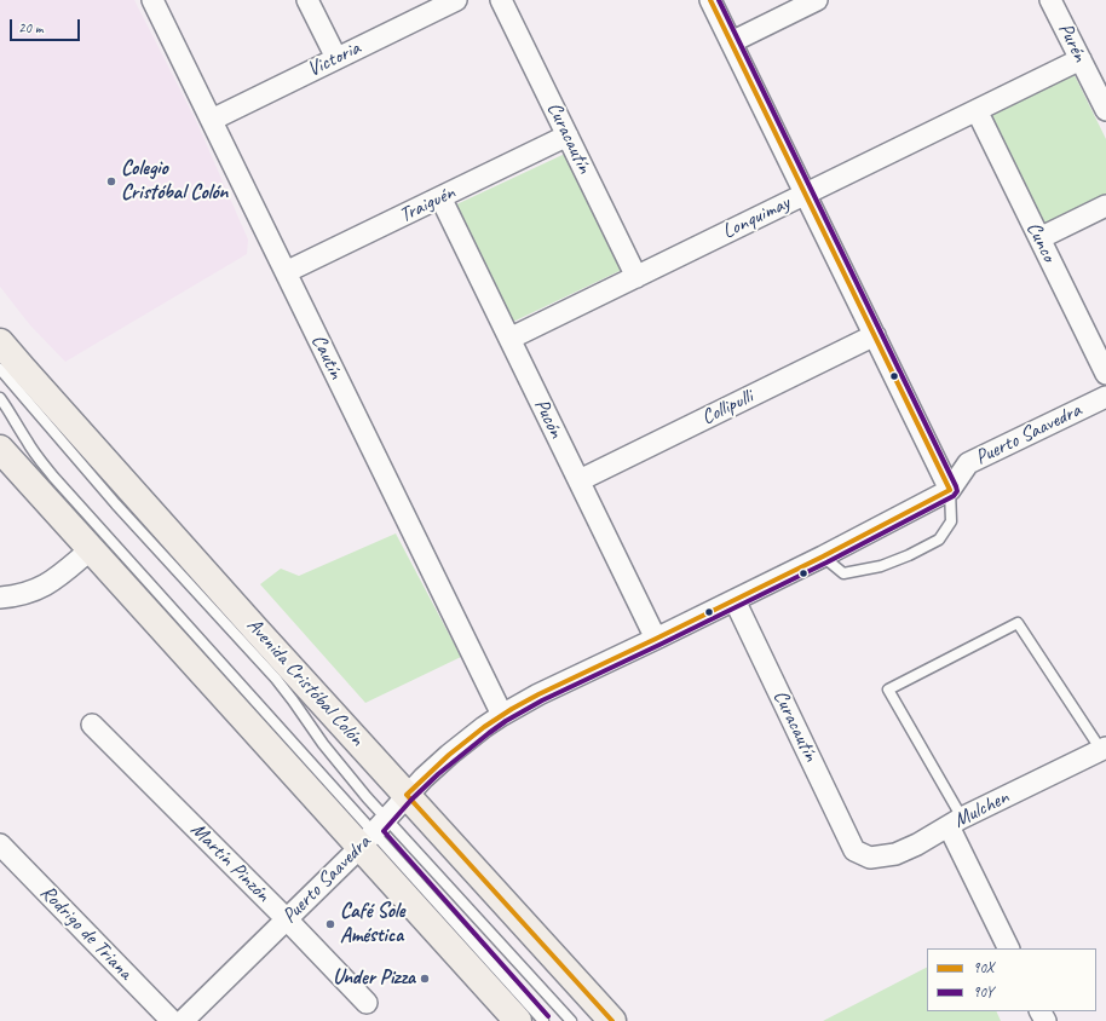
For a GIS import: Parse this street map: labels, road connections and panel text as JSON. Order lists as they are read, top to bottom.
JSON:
{
  "streets": {
    "main road": ["Avenida Cristóbal Colón"],
    "street": [
      "Purén",
      "Victoria",
      "Curacautín",
      "Traiguén",
      "Lonquimay",
      "Cunco",
      "Cautín",
      "Collipulli",
      "Pucón",
      "Puerto Saavedra",
      "Mulchen",
      "Martín Pinzón",
      "Rodrigo de Triana"
    ]
  },
  "crossings": [
    ["Purén", "Lonquimay"],
    ["Victoria", "Cautín"],
    ["Curacautín", "Traiguén"],
    ["Curacautín", "Lonquimay"],
    ["Curacautín", "Puerto Saavedra"],
    ["Curacautín", "Mulchen"],
    ["Traiguén", "Cautín"],
    ["Traiguén", "Pucón"],
    ["Lonquimay", "Cunco"],
    ["Lonquimay", "Pucón"],
    ["Cautín", "Puerto Saavedra"],
    ["Collipulli", "Pucón"],
    ["Pucón", "Puerto Saavedra"],
    ["Puerto Saavedra", "Avenida Cristóbal Colón"],
    ["Puerto Saavedra", "Martín Pinzón"]
  ],
  "places": ["Colegio Cristóbal Colón", "Café Sole Améstica", "Under Pizza"],
  "lines": ["transit line 90X", "transit line 90Y"],
  "legend": ["90X", "90Y"],
  "scale_bar": "20 m"
}
